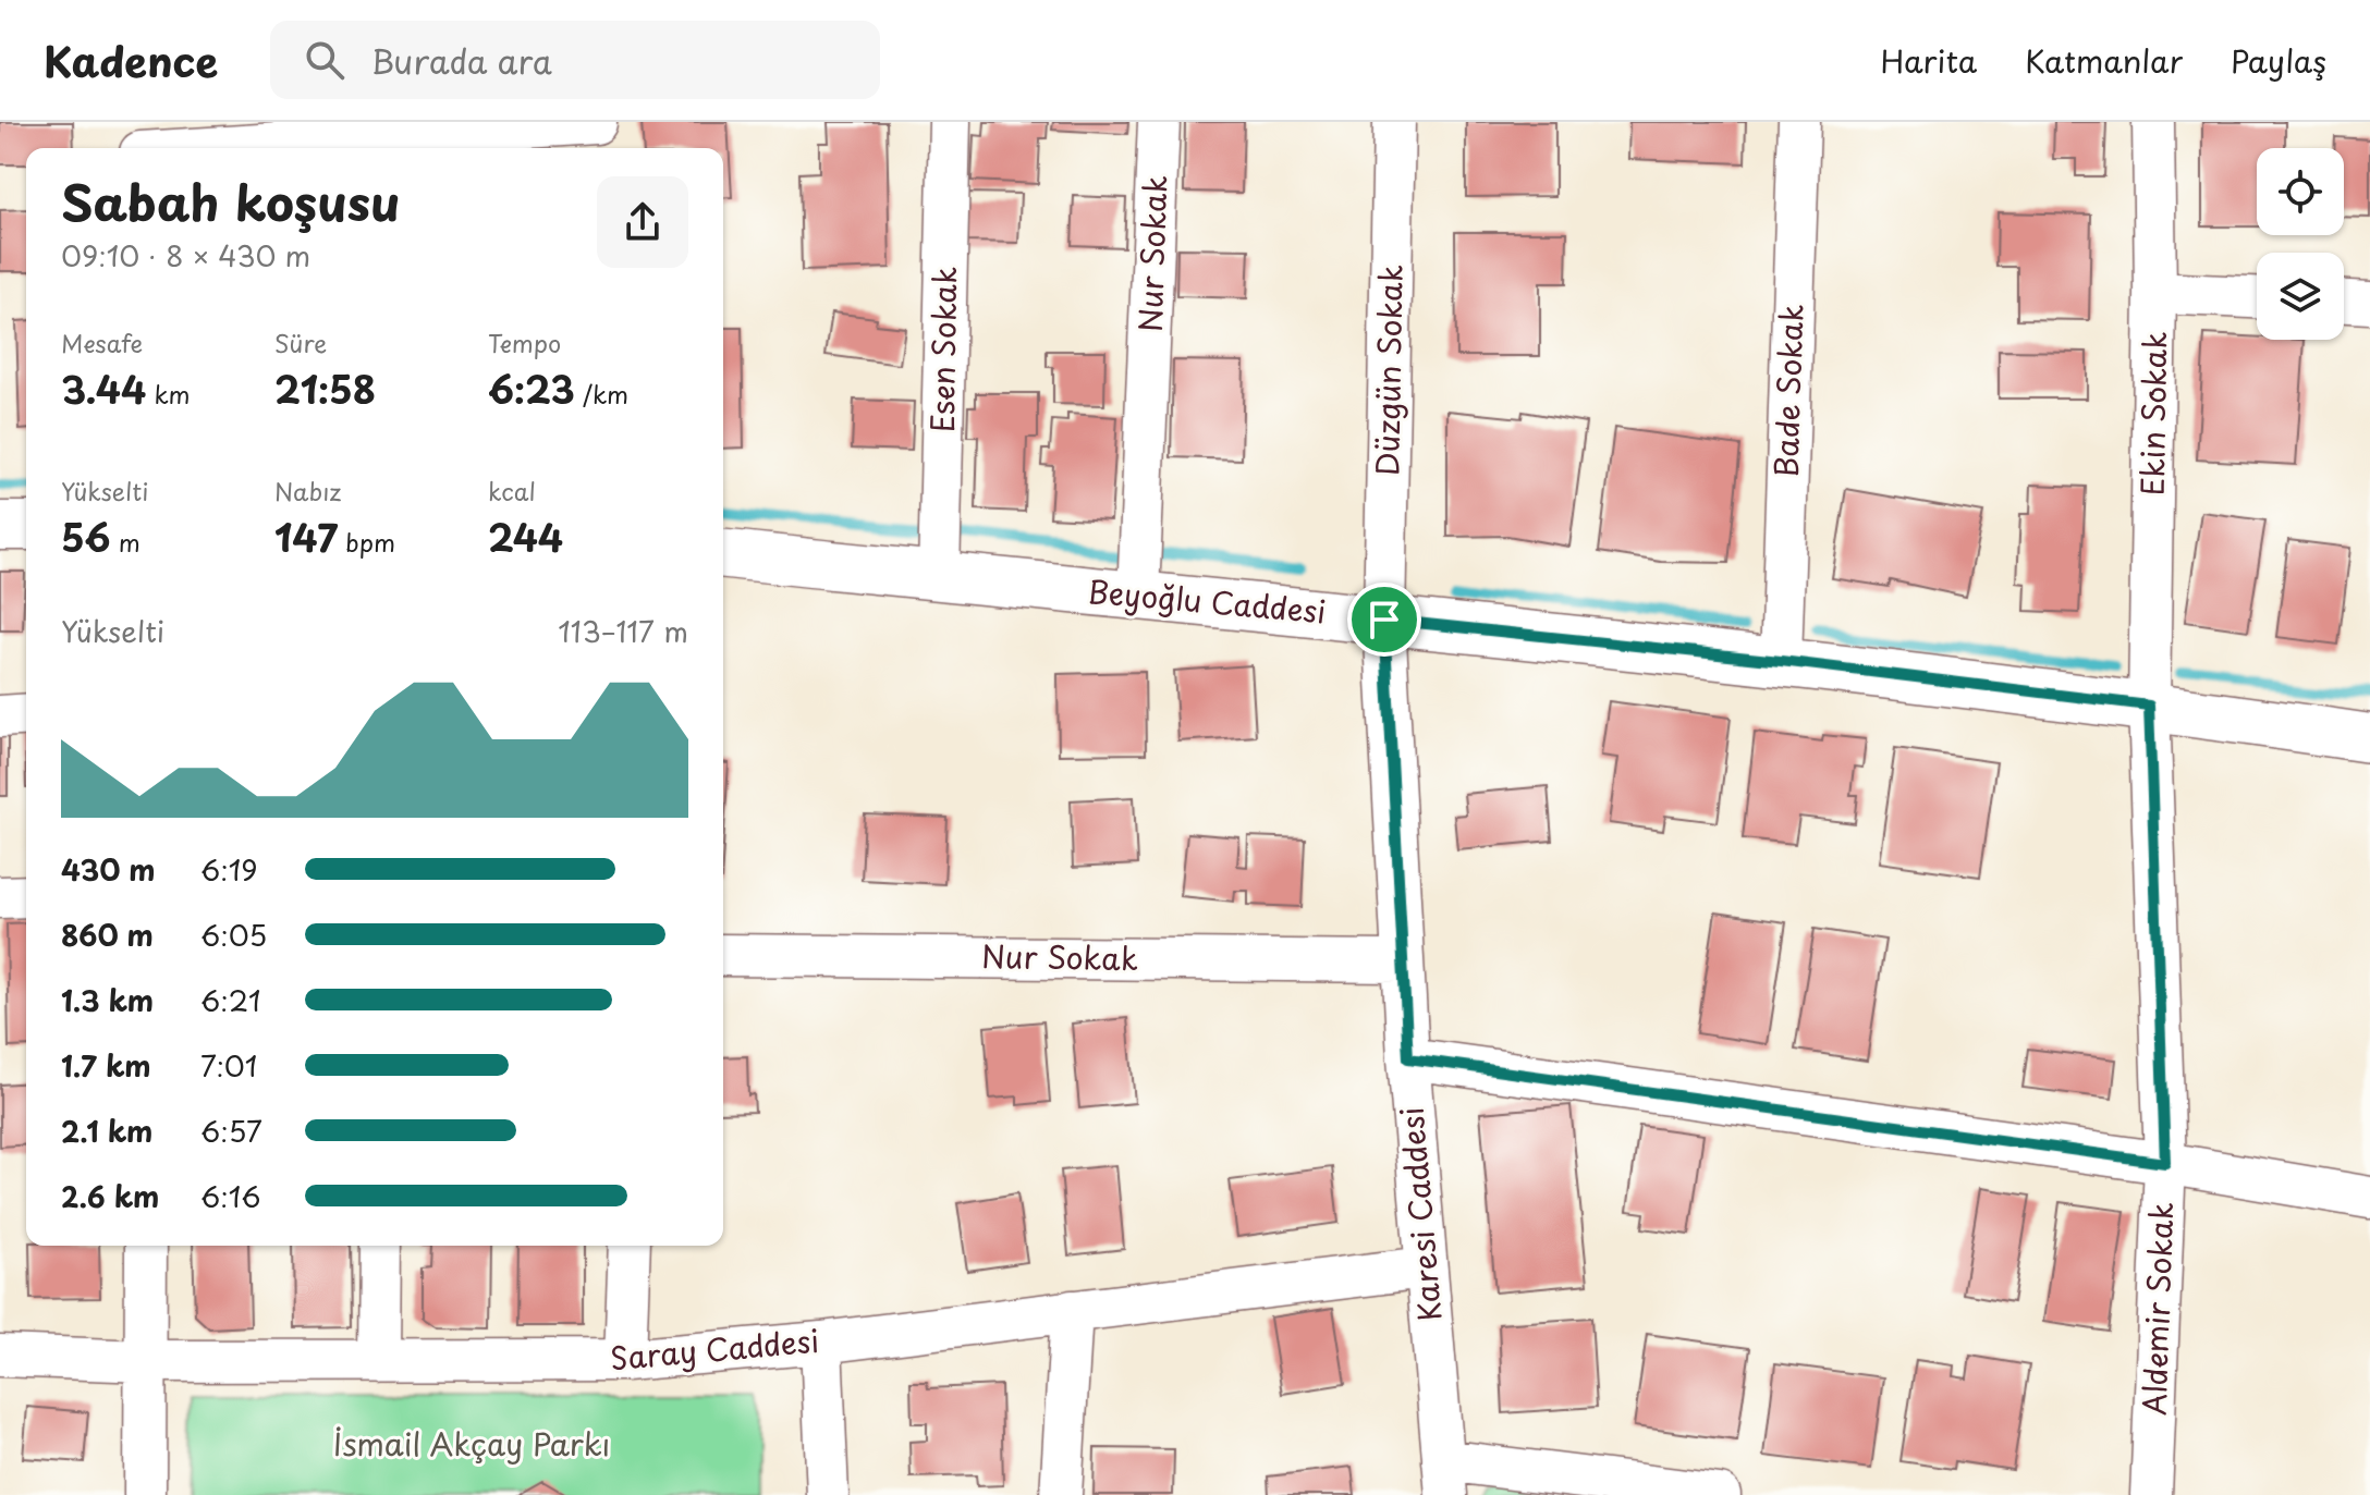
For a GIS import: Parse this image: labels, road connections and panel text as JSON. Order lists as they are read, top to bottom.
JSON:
{
  "streets": {
    "main road": ["Beyoğlu Caddesi"],
    "street": [
      "Nur Sokak",
      "Esen Sokak",
      "Düzgün Sokak",
      "Bade Sokak",
      "Ekin Sokak",
      "Karesi Caddesi",
      "Aldemir Sokak",
      "Saray Caddesi"
    ]
  },
  "crossings": [
    ["Nur Sokak", "Beyoğlu Caddesi"],
    ["Nur Sokak", "Karesi Caddesi"],
    ["Esen Sokak", "Beyoğlu Caddesi"],
    ["Düzgün Sokak", "Beyoğlu Caddesi"],
    ["Düzgün Sokak", "Karesi Caddesi"],
    ["Bade Sokak", "Beyoğlu Caddesi"],
    ["Ekin Sokak", "Beyoğlu Caddesi"],
    ["Ekin Sokak", "Aldemir Sokak"],
    ["Beyoğlu Caddesi", "Karesi Caddesi"],
    ["Beyoğlu Caddesi", "Aldemir Sokak"],
    ["Karesi Caddesi", "Saray Caddesi"]
  ],
  "parks": ["İsmail Akçay Parkı"],
  "page": {
    "header": "Kadence",
    "search": "Burada ara",
    "nav": ["Harita", "Katmanlar", "Paylaş"],
    "heading": ["Sabah koşusu", "09:10 · 8 × 430 m"],
    "stats": [
      ["Mesafe", "3.44 km"],
      ["Süre", "21:58"],
      ["Tempo", "6:23 /km"],
      ["Yükselti", "56 m"],
      ["Nabız", "147 bpm"],
      ["kcal", "244"]
    ],
    "chart": ["Yükselti", "113–117 m"],
    "list": [
      {
        "name": "430 m",
        "note": "6:19"
      },
      {
        "name": "860 m",
        "note": "6:05"
      },
      {
        "name": "1.3 km",
        "note": "6:21"
      },
      {
        "name": "1.7 km",
        "note": "7:01"
      },
      {
        "name": "2.1 km",
        "note": "6:57"
      },
      {
        "name": "2.6 km",
        "note": "6:16"
      }
    ]
  }
}
